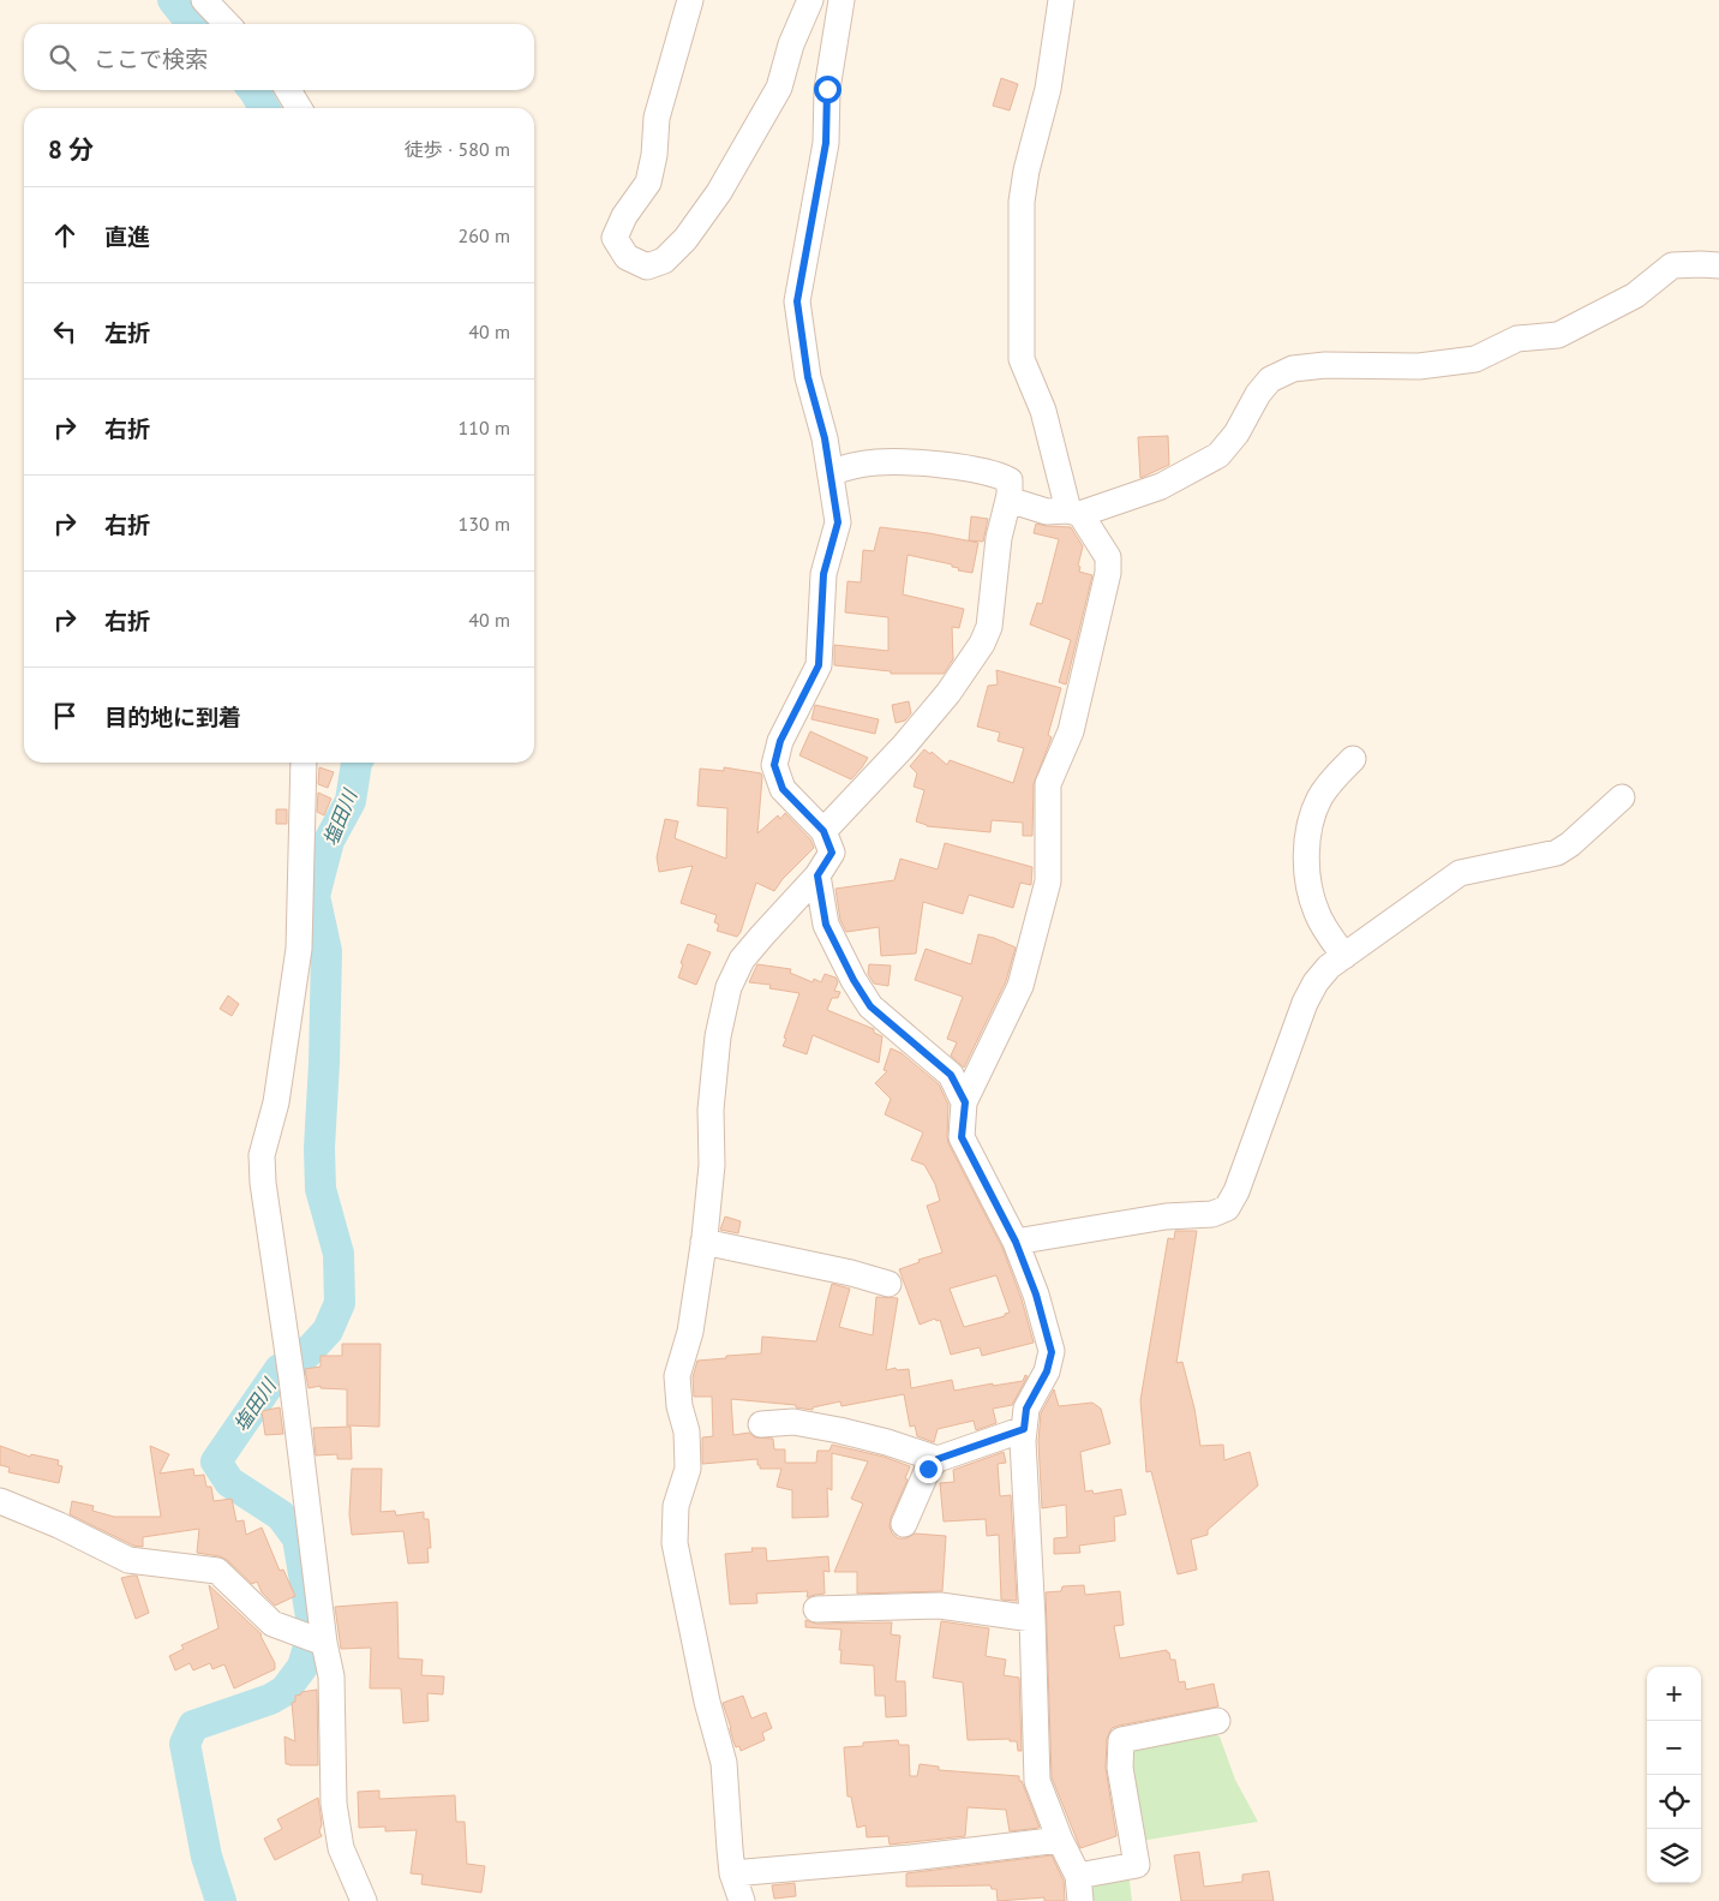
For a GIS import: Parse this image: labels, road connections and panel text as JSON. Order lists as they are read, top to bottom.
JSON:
{
  "water": ["塩田川"],
  "page": {
    "search": "ここで検索",
    "heading": ["8 分", "徒歩 · 580 m"],
    "list": [
      ["直進", "260 m"],
      ["左折", "40 m"],
      ["右折", "110 m"],
      ["右折", "130 m"],
      ["右折", "40 m"],
      "目的地に到着"
    ],
    "map_buttons": ["+", "−"]
  }
}
